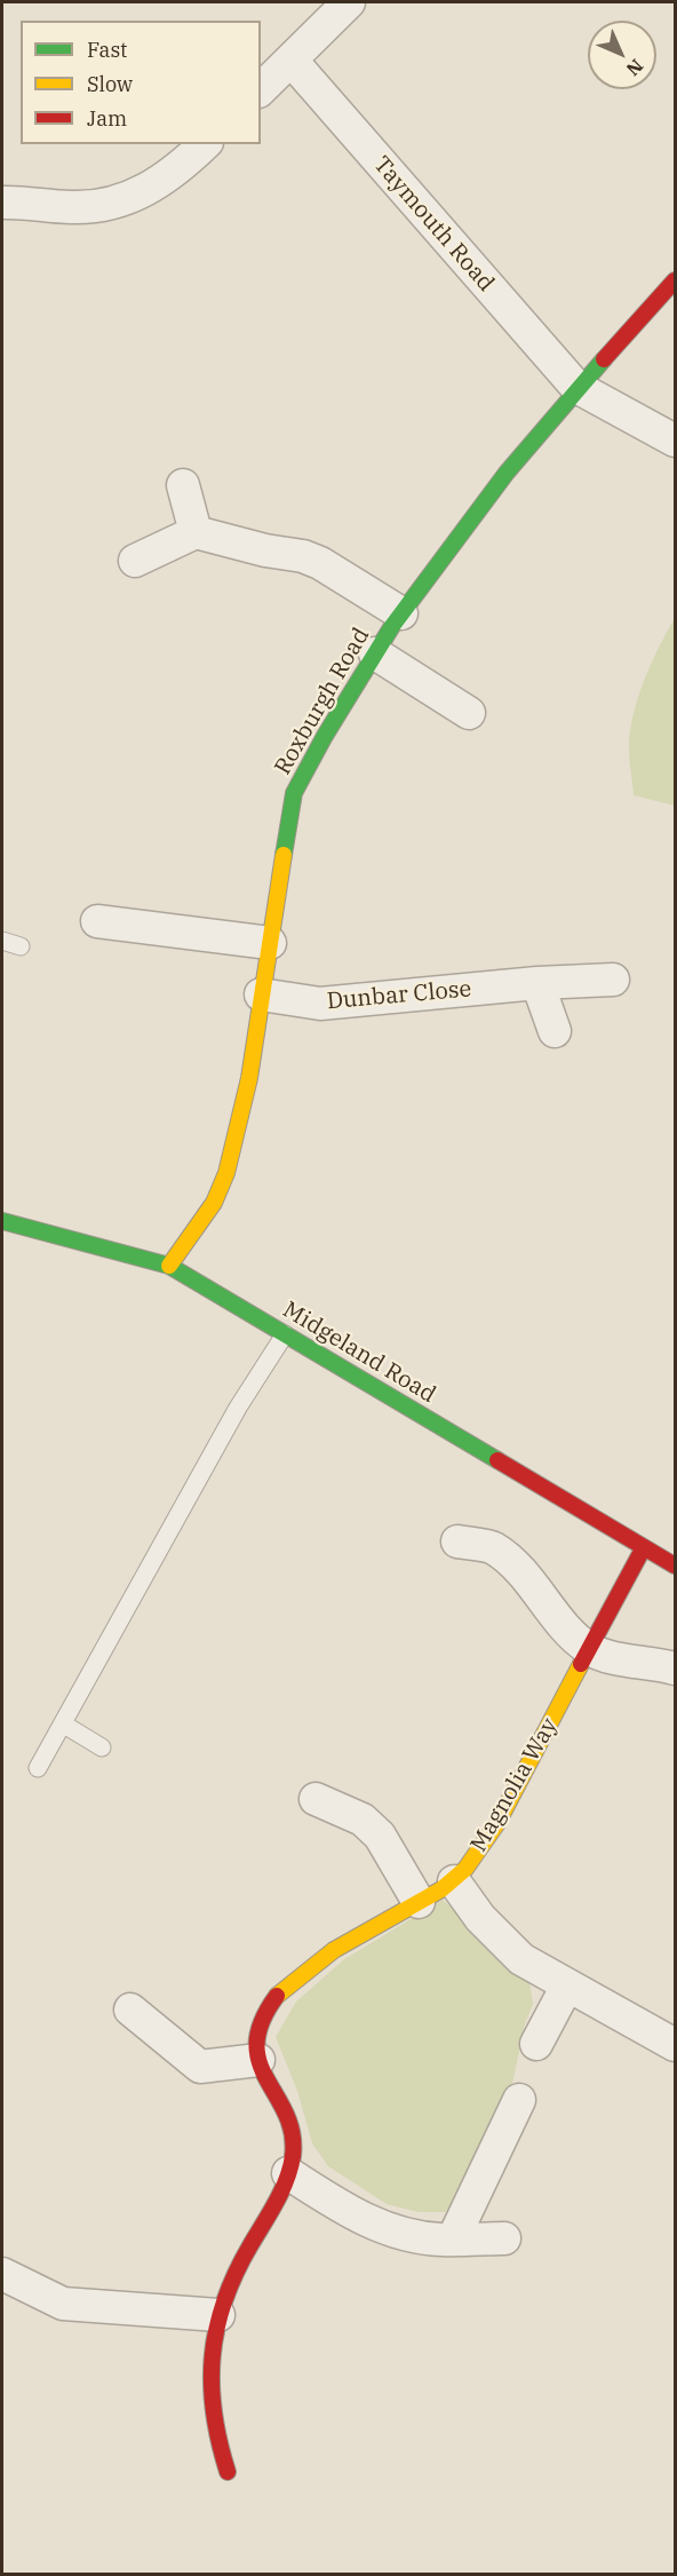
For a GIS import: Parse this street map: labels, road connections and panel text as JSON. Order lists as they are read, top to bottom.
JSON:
{
  "streets": {
    "street": [
      "Taymouth Road",
      "Roxburgh Road",
      "Dunbar Close",
      "Midgeland Road",
      "Magnolia Way"
    ]
  },
  "crossings": [
    ["Taymouth Road", "Roxburgh Road"],
    ["Roxburgh Road", "Dunbar Close"],
    ["Roxburgh Road", "Midgeland Road"],
    ["Midgeland Road", "Magnolia Way"]
  ],
  "legend": ["Fast", "Slow", "Jam"],
  "north": "bottom right"
}
